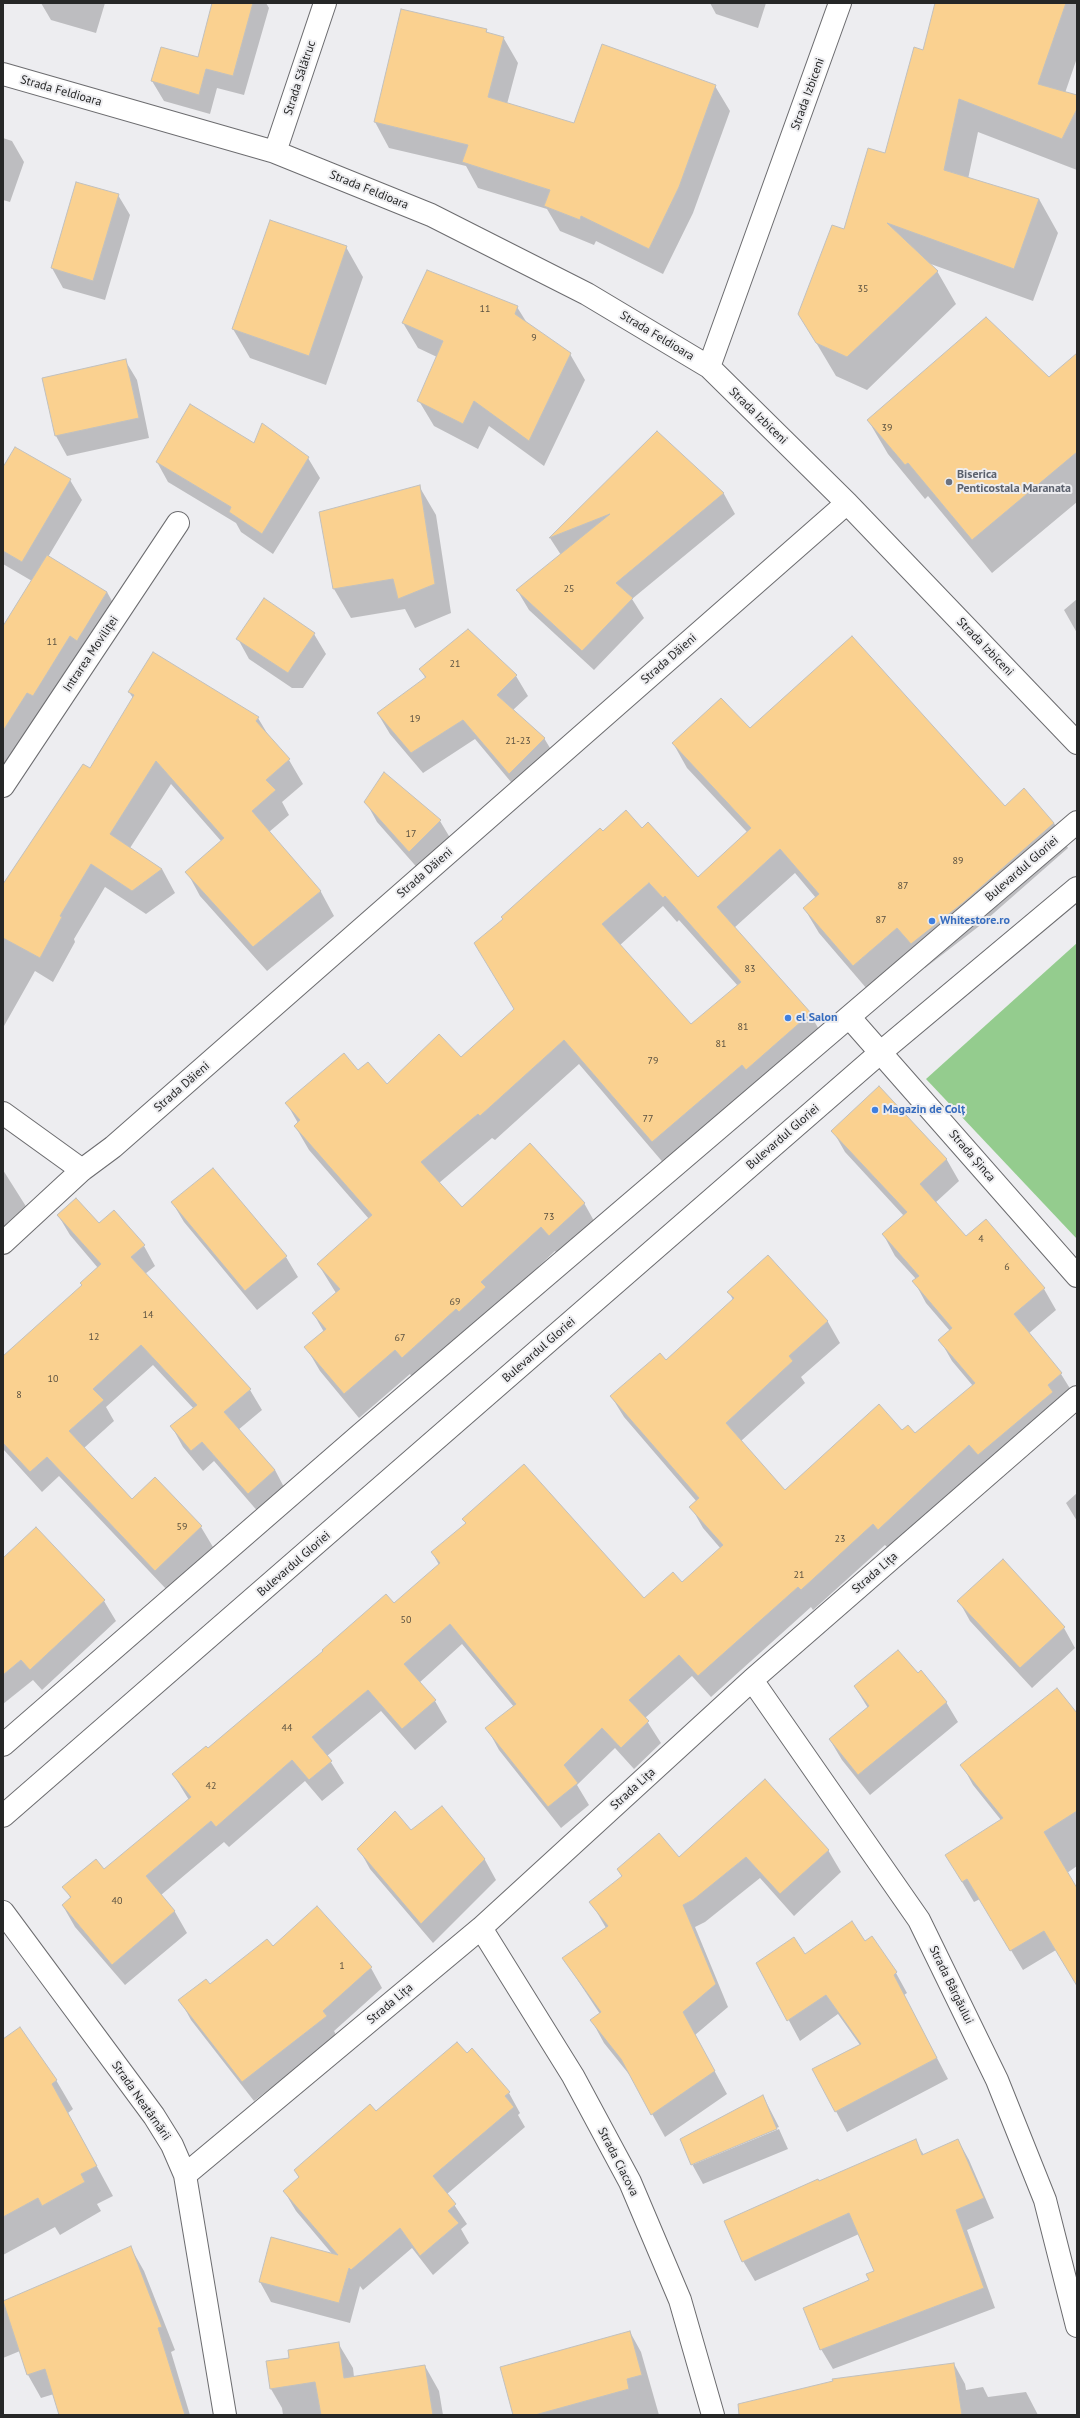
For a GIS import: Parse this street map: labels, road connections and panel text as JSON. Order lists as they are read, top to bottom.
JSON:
{
  "streets": {
    "street": [
      "Strada Sălătruc",
      "Strada Feldioara",
      "Strada Izbiceni",
      "Intrarea Moviliței",
      "Strada Dăieni",
      "Bulevardul Gloriei",
      "Strada Șinca",
      "Strada Lița",
      "Strada Bârgăului",
      "Strada Neatârnării",
      "Strada Ciacova"
    ]
  },
  "crossings": [
    ["Strada Sălătruc", "Strada Feldioara"],
    ["Strada Feldioara", "Strada Izbiceni"],
    ["Strada Izbiceni", "Strada Dăieni"],
    ["Bulevardul Gloriei", "Strada Șinca"],
    ["Strada Lița", "Strada Bârgăului"],
    ["Strada Lița", "Strada Neatârnării"],
    ["Strada Lița", "Strada Ciacova"]
  ],
  "places": [
    "Biserica Penticostala Maranata",
    "Whitestore.ro",
    "el Salon",
    "Magazin de Colț"
  ],
  "house_numbers": [
    "35",
    "11",
    "9",
    "39",
    "25",
    "11",
    "21",
    "19",
    "21-23",
    "17",
    "89",
    "87",
    "87",
    "83",
    "81",
    "81",
    "79",
    "77",
    "73",
    "4",
    "6",
    "69",
    "14",
    "12",
    "67",
    "10",
    "8",
    "59",
    "23",
    "21",
    "50",
    "44",
    "42",
    "40",
    "1"
  ]
}
